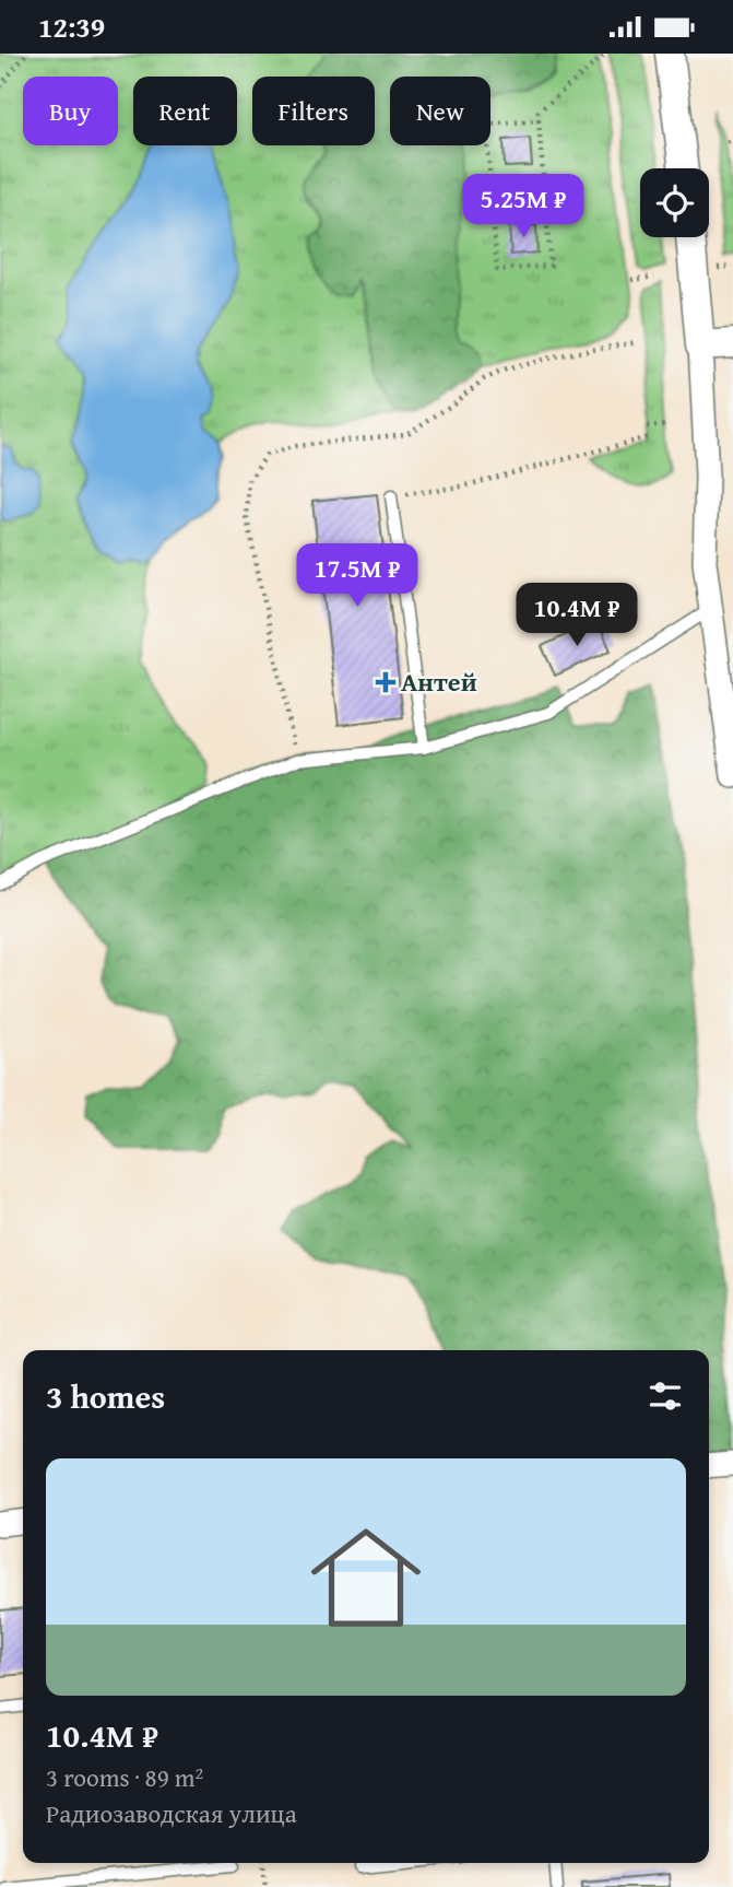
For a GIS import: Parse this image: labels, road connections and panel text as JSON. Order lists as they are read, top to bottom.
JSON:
{
  "places": {
    "health": ["Антей"]
  },
  "page": {
    "status": "12:39",
    "chip": [
      "Buy",
      "Rent",
      "Filters",
      "New"
    ],
    "price": ["5.25M ₽", "17.5M ₽", "10.4M ₽"],
    "heading": "3 homes",
    "list": [
      {
        "name": "10.4M ₽",
        "note": "3 rooms · 89 m² · Радиозаводская улица"
      }
    ]
  }
}
